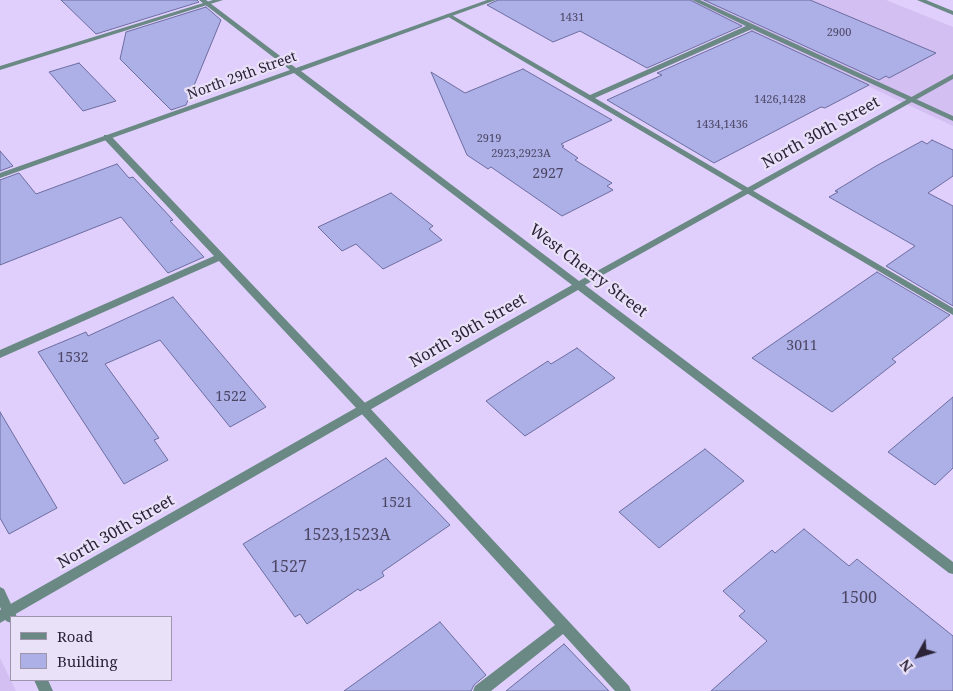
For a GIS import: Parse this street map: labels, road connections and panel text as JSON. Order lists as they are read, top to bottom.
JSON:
{
  "streets": {
    "street": ["North 29th Street", "North 30th Street", "West Cherry Street"]
  },
  "crossings": [
    ["North 29th Street", "West Cherry Street"],
    ["North 30th Street", "West Cherry Street"]
  ],
  "house_numbers": [
    "1431",
    "2900",
    "1426,1428",
    "1434,1436",
    "2919",
    "2923,2923A",
    "2927",
    "3011",
    "1532",
    "1522",
    "1521",
    "1523,1523A",
    "1527",
    "1500"
  ],
  "legend": ["Road", "Building"],
  "north": "bottom left"
}
